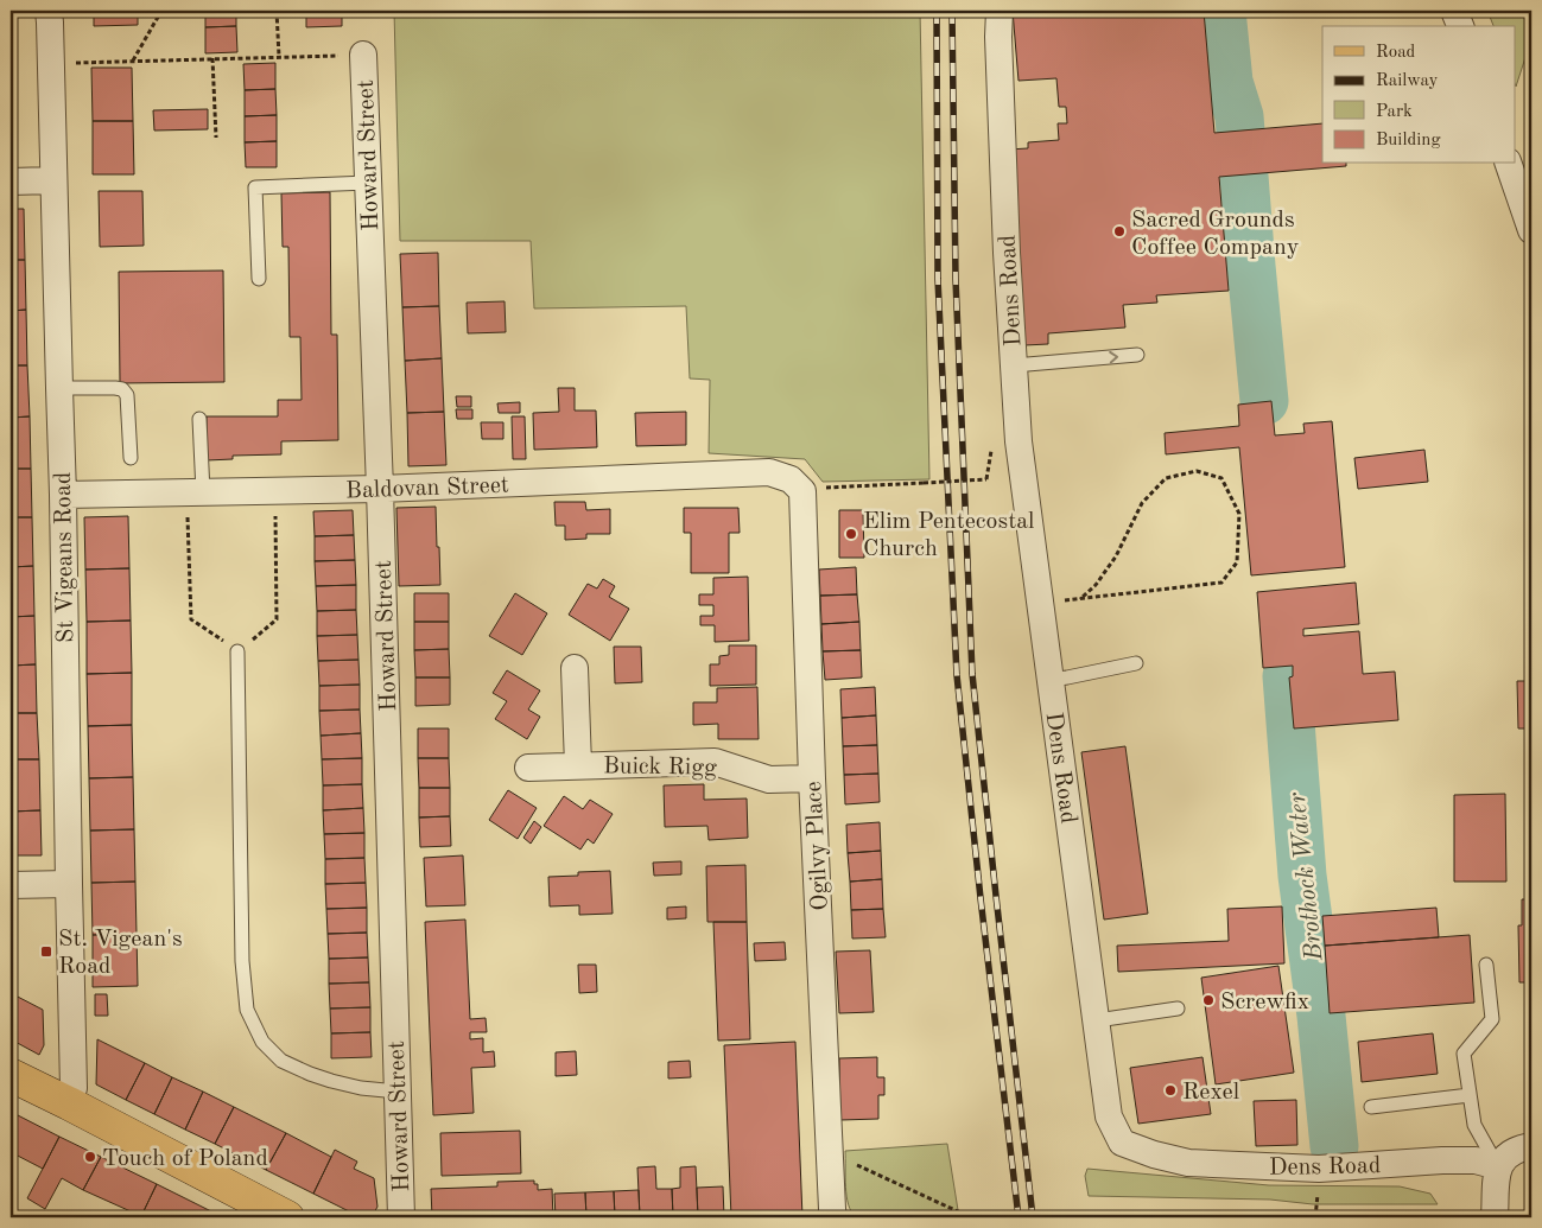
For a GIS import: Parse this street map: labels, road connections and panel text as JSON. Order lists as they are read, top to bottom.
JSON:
{
  "streets": {
    "street": [
      "Howard Street",
      "Dens Road",
      "Baldovan Street",
      "St Vigeans Road",
      "Buick Rigg",
      "Ogilvy Place"
    ]
  },
  "crossings": [
    ["Howard Street", "Baldovan Street"],
    ["Baldovan Street", "St Vigeans Road"],
    ["Baldovan Street", "Ogilvy Place"],
    ["Buick Rigg", "Ogilvy Place"]
  ],
  "water": ["Brothock Water"],
  "places": {
    "other": [
      "Sacred Grounds Coffee Company",
      "Elim Pentecostal Church",
      "Screwfix",
      "Rexel",
      "Touch of Poland"
    ],
    "transit": ["St. Vigean's Road"]
  },
  "legend": [
    "Road",
    "Railway",
    "Park",
    "Building"
  ]
}
